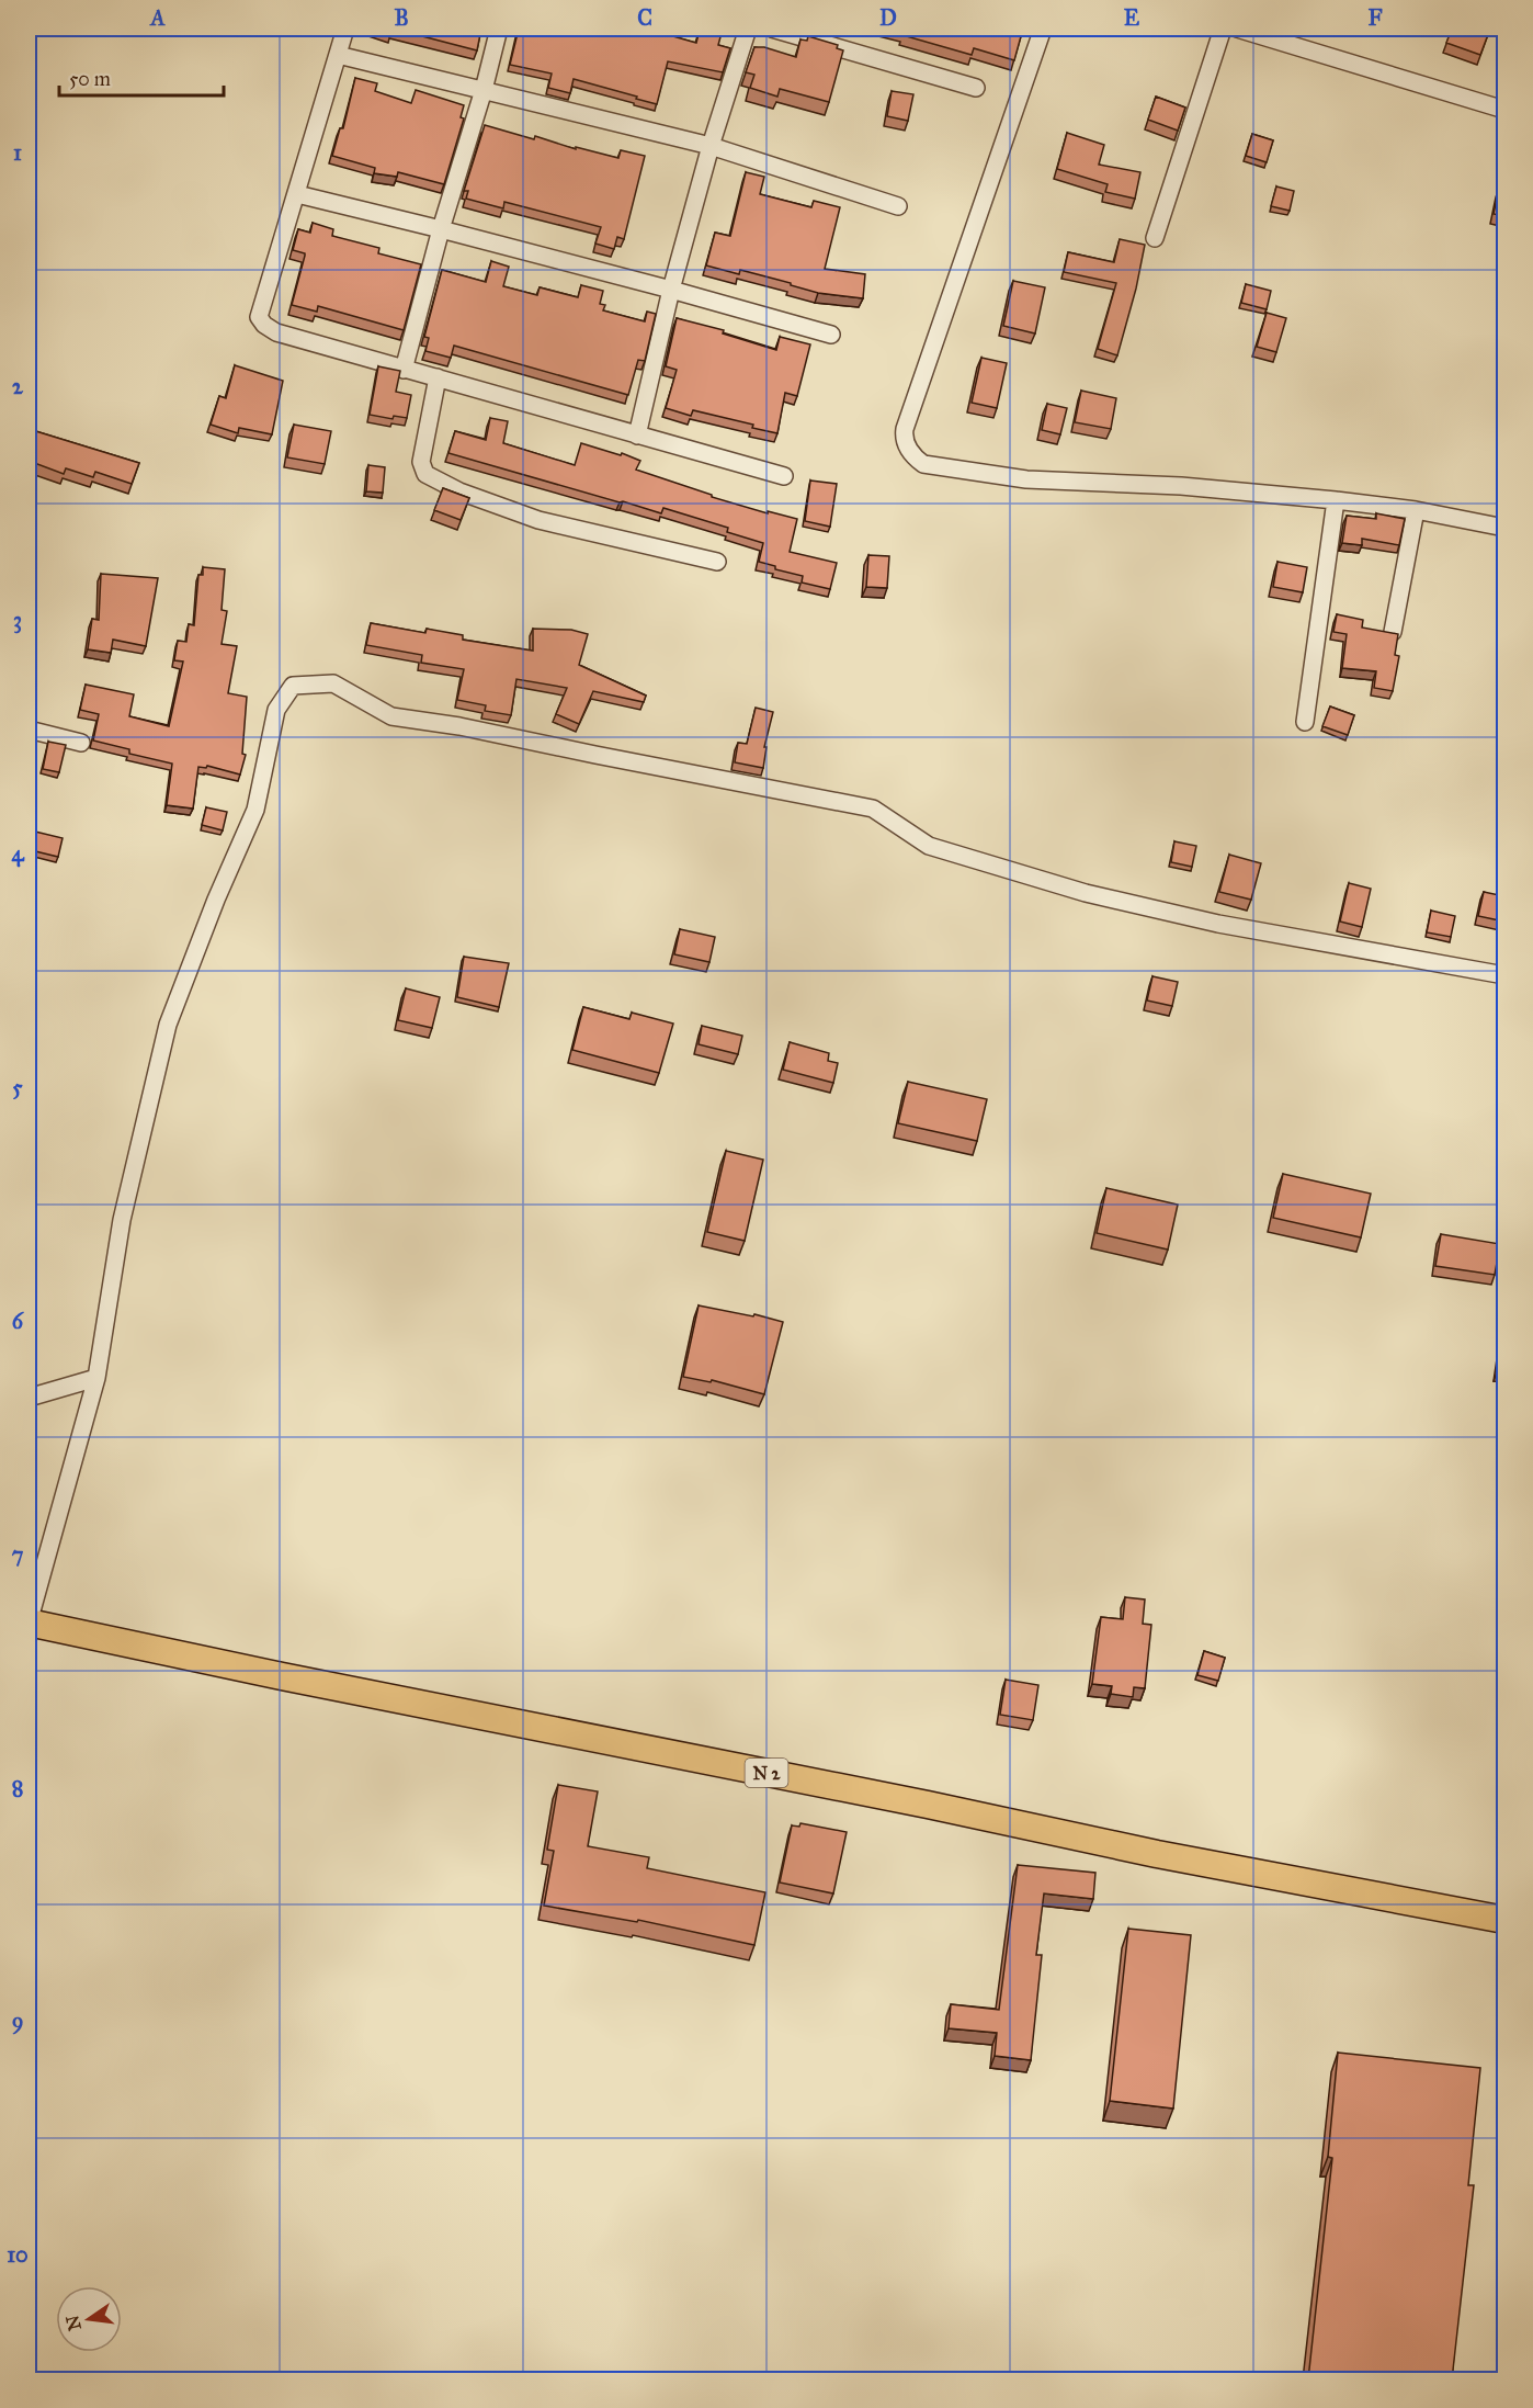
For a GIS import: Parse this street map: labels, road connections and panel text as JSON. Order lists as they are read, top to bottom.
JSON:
{
  "streets": {
    "main road": ["N 2"]
  },
  "scale_bar": "50 m",
  "north": "left",
  "grid": {
    "columns": [
      "A",
      "B",
      "C",
      "D",
      "E",
      "F"
    ],
    "rows": [
      "1",
      "2",
      "3",
      "4",
      "5",
      "6",
      "7",
      "8",
      "9",
      "10"
    ]
  }
}
